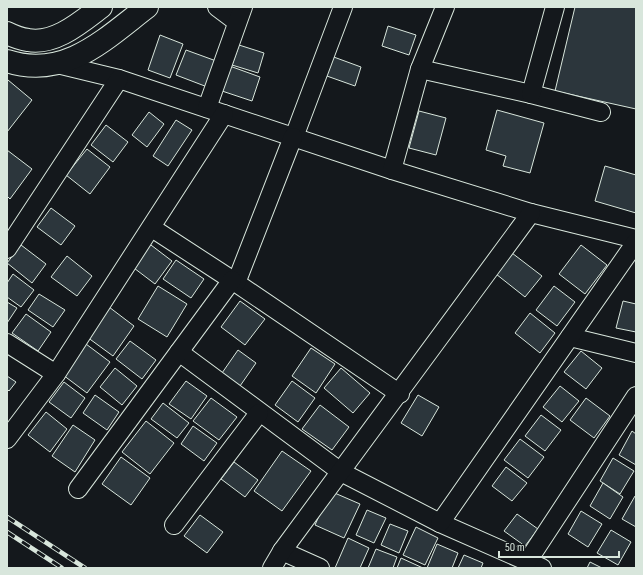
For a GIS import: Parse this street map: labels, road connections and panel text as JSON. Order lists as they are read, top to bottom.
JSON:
{
  "scale_bar": "50 m"
}
